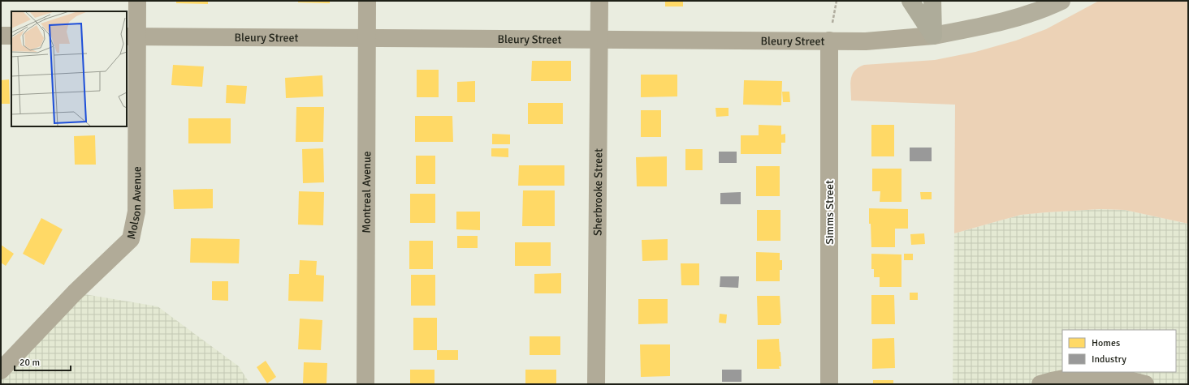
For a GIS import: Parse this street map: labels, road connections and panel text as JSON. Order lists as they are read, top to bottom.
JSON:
{
  "streets": {
    "street": [
      "Bleury Street",
      "Montreal Avenue",
      "Sherbrooke Street",
      "Molson Avenue",
      "Simms Street"
    ]
  },
  "crossings": [
    ["Bleury Street", "Montreal Avenue"],
    ["Bleury Street", "Sherbrooke Street"],
    ["Bleury Street", "Molson Avenue"],
    ["Bleury Street", "Simms Street"]
  ],
  "legend": ["Homes", "Industry"],
  "scale_bar": "20 m"
}
